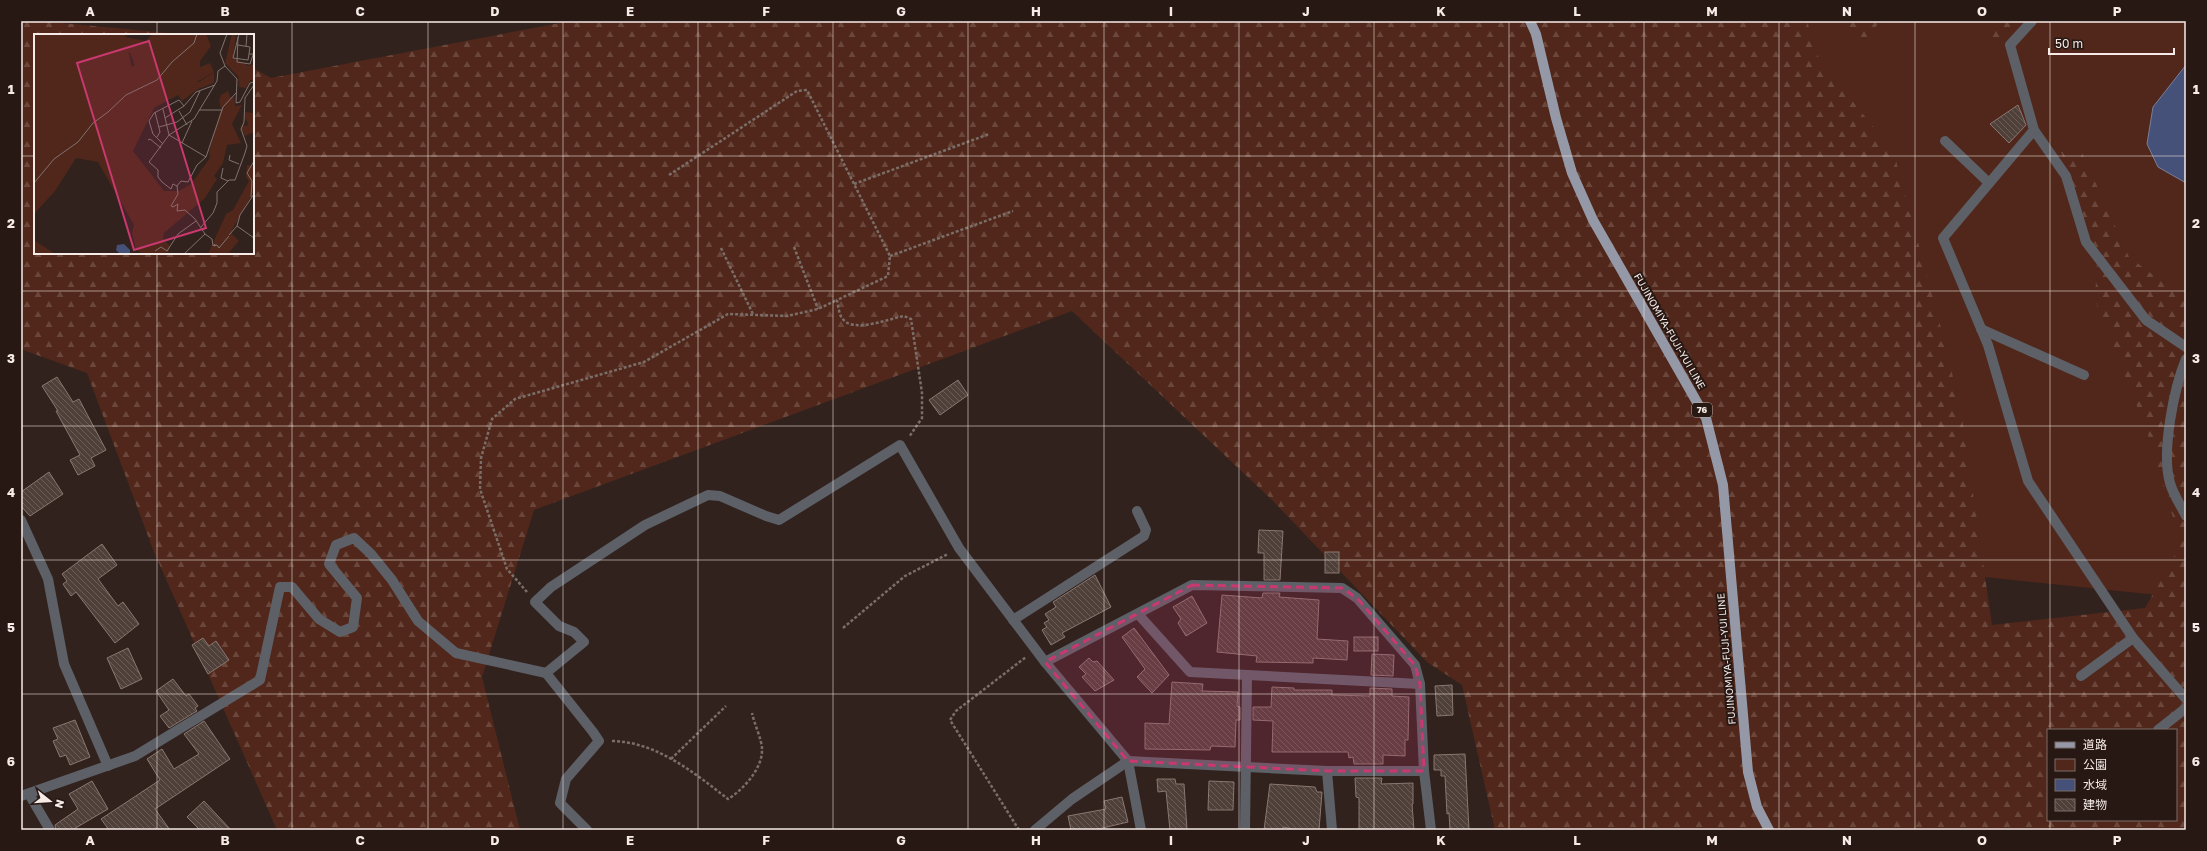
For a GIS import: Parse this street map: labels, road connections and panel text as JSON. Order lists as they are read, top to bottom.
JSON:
{
  "streets": {
    "main road": ["FUJINOMIYA-FUJI-YUI LINE", "76"]
  },
  "legend": [
    "道路",
    "公園",
    "水域",
    "建物"
  ],
  "scale_bar": "50 m",
  "north": "right",
  "grid": {
    "columns": [
      "A",
      "B",
      "C",
      "D",
      "E",
      "F",
      "G",
      "H",
      "I",
      "J",
      "K",
      "L",
      "M",
      "N",
      "O",
      "P"
    ],
    "rows": [
      "1",
      "2",
      "3",
      "4",
      "5",
      "6"
    ]
  }
}
